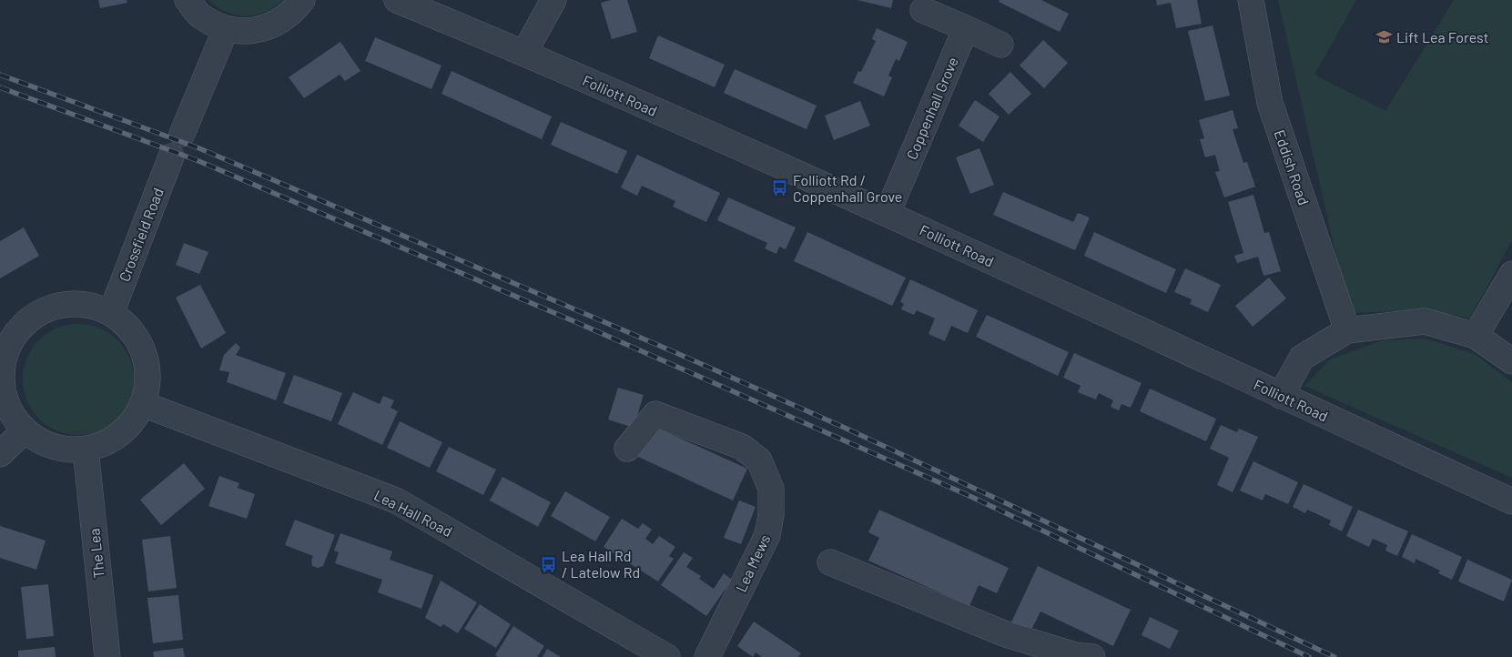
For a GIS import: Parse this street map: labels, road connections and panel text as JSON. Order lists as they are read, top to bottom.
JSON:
{
  "streets": {
    "street": [
      "Folliott Road",
      "Coppenhall Grove",
      "Eddish Road",
      "Crossfield Road",
      "Lea Hall Road",
      "The Lea",
      "Lea Mews"
    ]
  },
  "crossings": [
    ["Folliott Road", "Coppenhall Grove"],
    ["Crossfield Road", "Lea Hall Road"],
    ["Crossfield Road", "The Lea"],
    ["Lea Hall Road", "The Lea"]
  ],
  "places": {
    "school or university": ["Lift Lea Forest"],
    "bus stop": ["Folliott Rd / Coppenhall Grove", "Lea Hall Rd / Latelow Rd"]
  }
}
